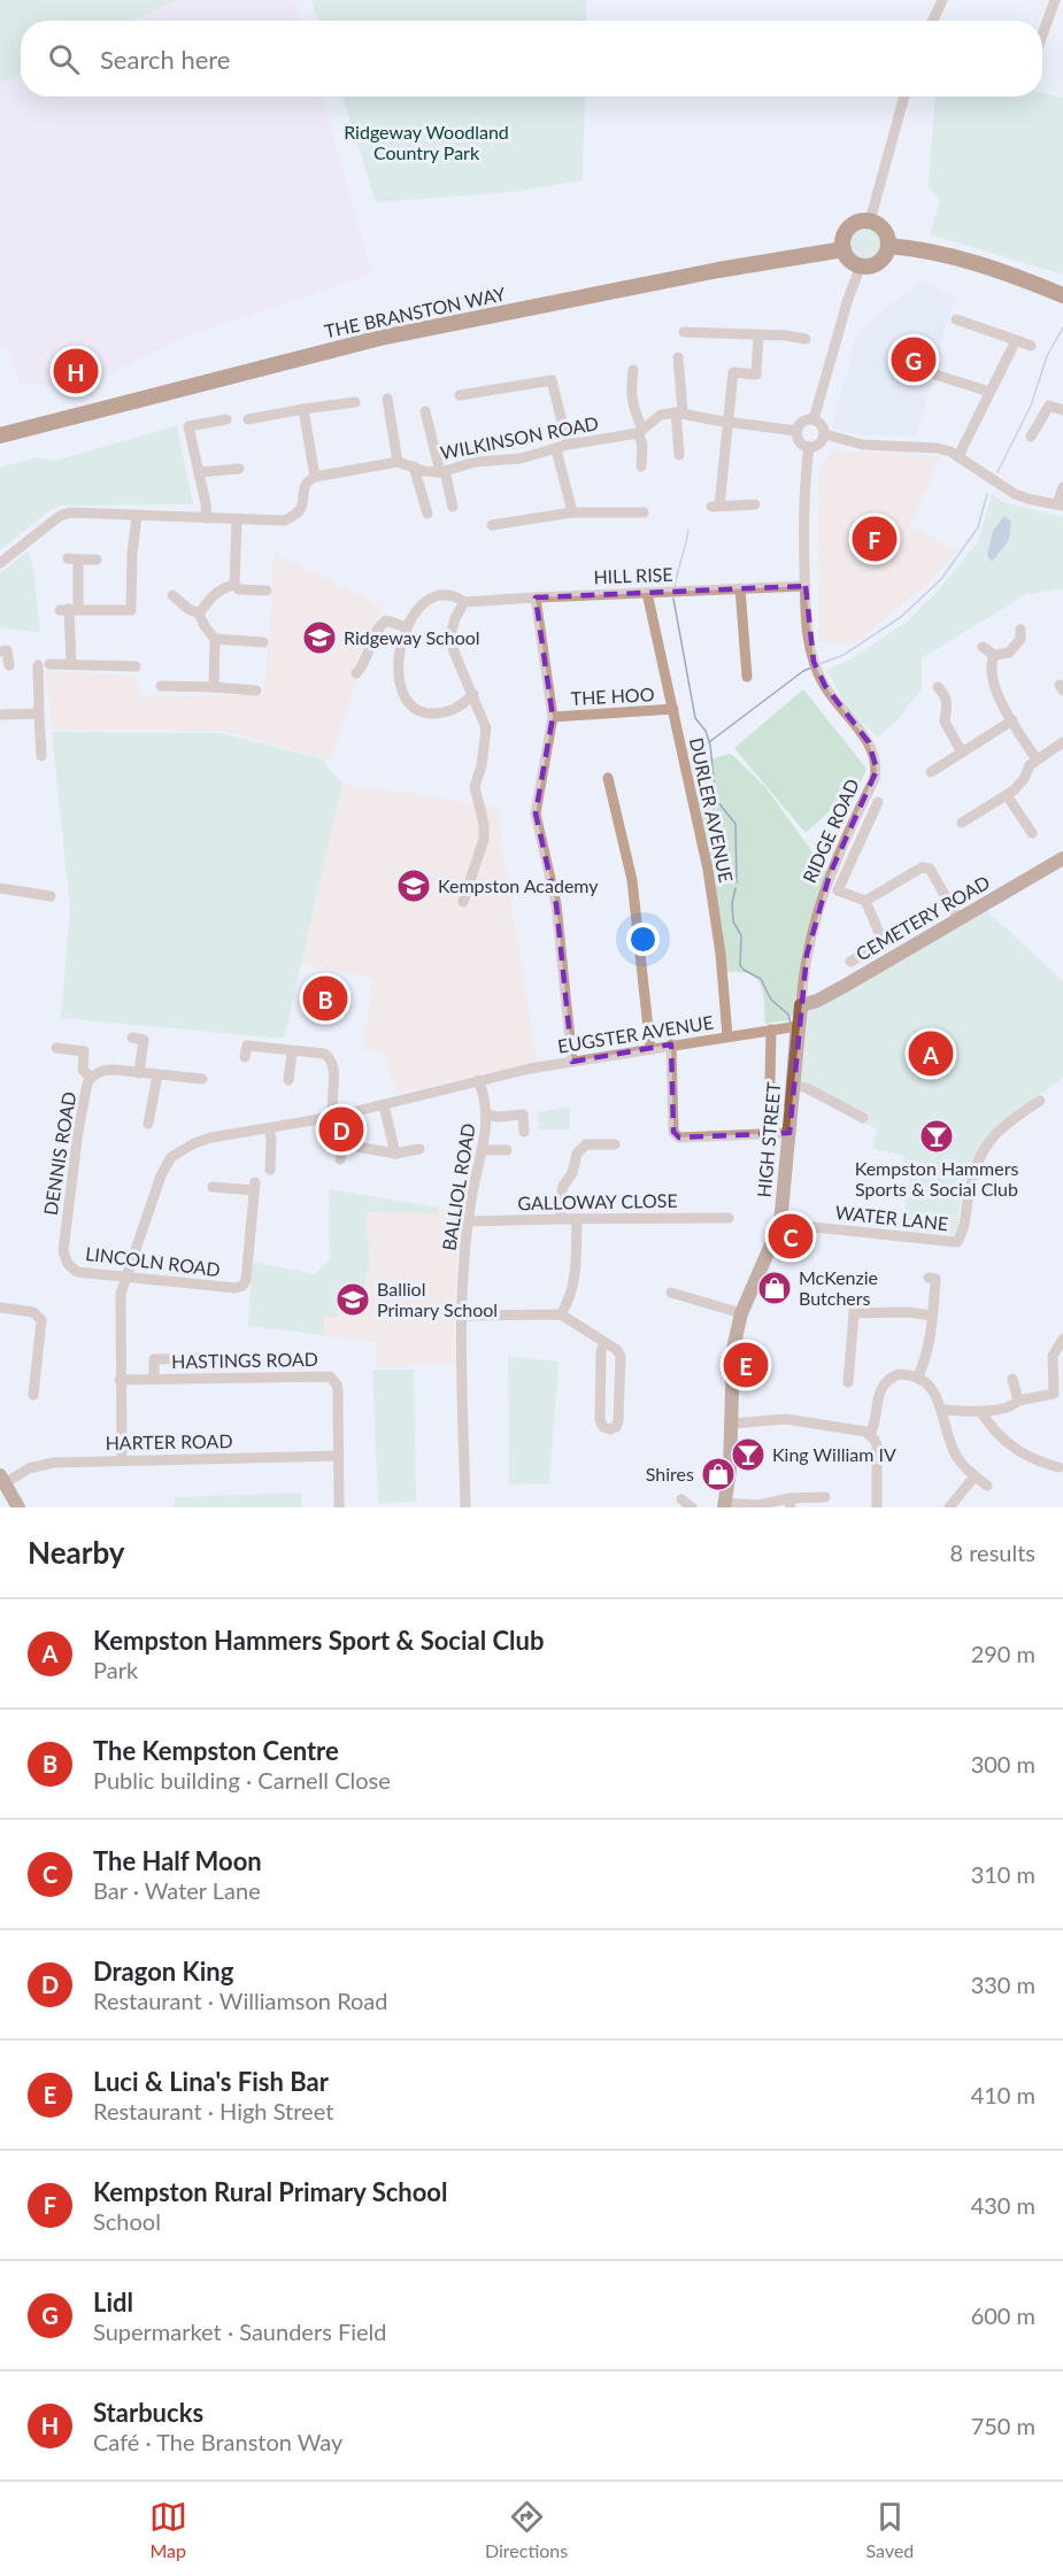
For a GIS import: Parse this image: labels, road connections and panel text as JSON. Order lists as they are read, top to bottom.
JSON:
{
  "streets": {
    "highway": ["THE BRANSTON WAY"],
    "main road": ["CEMETERY ROAD", "HIGH STREET"],
    "street": [
      "WILKINSON ROAD",
      "HILL RISE",
      "THE HOO",
      "DURLER AVENUE",
      "RIDGE ROAD",
      "EUGSTER AVENUE",
      "DENNIS ROAD",
      "BALLIOL ROAD",
      "GALLOWAY CLOSE",
      "WATER LANE",
      "LINCOLN ROAD",
      "HASTINGS ROAD",
      "HARTER ROAD"
    ]
  },
  "crossings": [
    ["HILL RISE", "DURLER AVENUE"],
    ["HILL RISE", "RIDGE ROAD"],
    ["THE HOO", "DURLER AVENUE"],
    ["DURLER AVENUE", "EUGSTER AVENUE"],
    ["RIDGE ROAD", "CEMETERY ROAD"],
    ["RIDGE ROAD", "EUGSTER AVENUE"],
    ["RIDGE ROAD", "HIGH STREET"],
    ["CEMETERY ROAD", "EUGSTER AVENUE"],
    ["CEMETERY ROAD", "HIGH STREET"],
    ["EUGSTER AVENUE", "HIGH STREET"],
    ["EUGSTER AVENUE", "BALLIOL ROAD"],
    ["EUGSTER AVENUE", "LINCOLN ROAD"],
    ["EUGSTER AVENUE", "HASTINGS ROAD"],
    ["EUGSTER AVENUE", "HARTER ROAD"],
    ["HIGH STREET", "WATER LANE"],
    ["DENNIS ROAD", "LINCOLN ROAD"],
    ["BALLIOL ROAD", "GALLOWAY CLOSE"],
    ["HASTINGS ROAD", "HARTER ROAD"]
  ],
  "parks": ["Ridgeway Woodland Country Park"],
  "places": {
    "school or university": ["Ridgeway School", "Kempston Academy", "Balliol Primary School"],
    "bar": ["Kempston Hammers Sports & Social Club", "King William IV"],
    "shop": ["McKenzie Butchers", "Shires"]
  },
  "page": {
    "search": "Search here",
    "pins": [
      "G",
      "H",
      "F",
      "B",
      "A",
      "D",
      "C",
      "E"
    ],
    "heading": ["Nearby", "8 results"],
    "list": [
      {
        "mark": "A",
        "name": "Kempston Hammers Sport & Social Club",
        "note": "Park",
        "value": "290 m"
      },
      {
        "mark": "B",
        "name": "The Kempston Centre",
        "note": "Public building · Carnell Close",
        "value": "300 m"
      },
      {
        "mark": "C",
        "name": "The Half Moon",
        "note": "Bar · Water Lane",
        "value": "310 m"
      },
      {
        "mark": "D",
        "name": "Dragon King",
        "note": "Restaurant · Williamson Road",
        "value": "330 m"
      },
      {
        "mark": "E",
        "name": "Luci & Lina's Fish Bar",
        "note": "Restaurant · High Street",
        "value": "410 m"
      },
      {
        "mark": "F",
        "name": "Kempston Rural Primary School",
        "note": "School",
        "value": "430 m"
      },
      {
        "mark": "G",
        "name": "Lidl",
        "note": "Supermarket · Saunders Field",
        "value": "600 m"
      },
      {
        "mark": "H",
        "name": "Starbucks",
        "note": "Café · The Branston Way",
        "value": "750 m"
      }
    ],
    "nav": ["Map", "Directions", "Saved"]
  }
}
